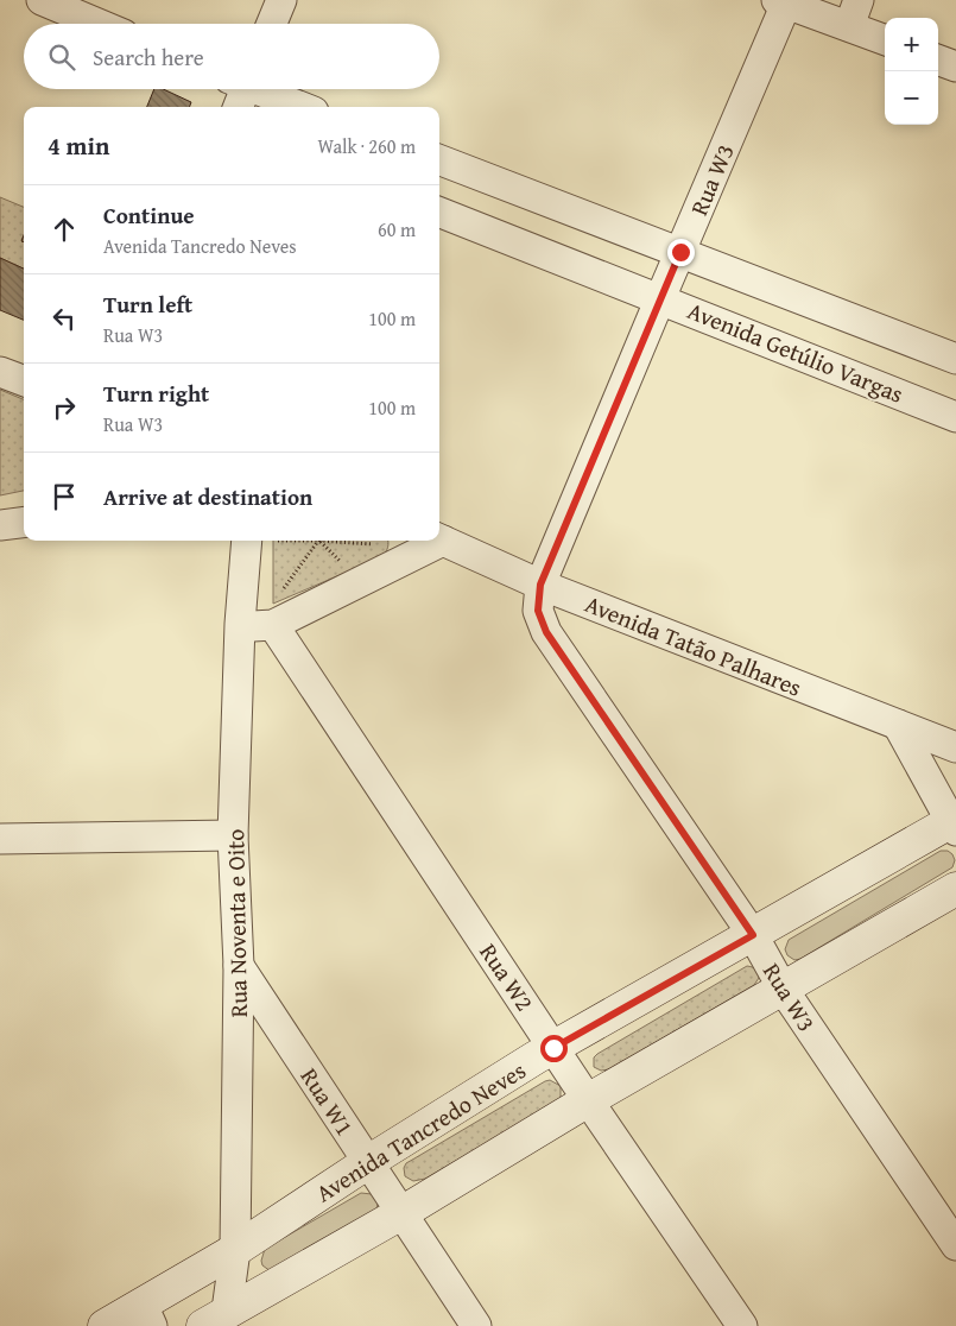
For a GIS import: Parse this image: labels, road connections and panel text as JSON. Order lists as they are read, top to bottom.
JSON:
{
  "streets": {
    "street": [
      "Rua W3",
      "Avenida Getúlio Vargas",
      "Avenida Tatão Palhares",
      "Rua Noventa e Oito",
      "Rua W2",
      "Rua W1",
      "Avenida Tancredo Neves"
    ]
  },
  "crossings": [
    ["Rua W3", "Avenida Getúlio Vargas"],
    ["Rua W3", "Avenida Tatão Palhares"],
    ["Rua W3", "Avenida Tancredo Neves"],
    ["Rua Noventa e Oito", "Rua W1"],
    ["Rua Noventa e Oito", "Avenida Tancredo Neves"],
    ["Rua W2", "Avenida Tancredo Neves"],
    ["Rua W1", "Avenida Tancredo Neves"]
  ],
  "page": {
    "map_buttons": ["+", "−"],
    "search": "Search here",
    "heading": ["4 min", "Walk · 260 m"],
    "list": [
      ["Continue", "Avenida Tancredo Neves", "60 m"],
      ["Turn left", "Rua W3", "100 m"],
      ["Turn right", "Rua W3", "100 m"],
      "Arrive at destination"
    ]
  }
}
